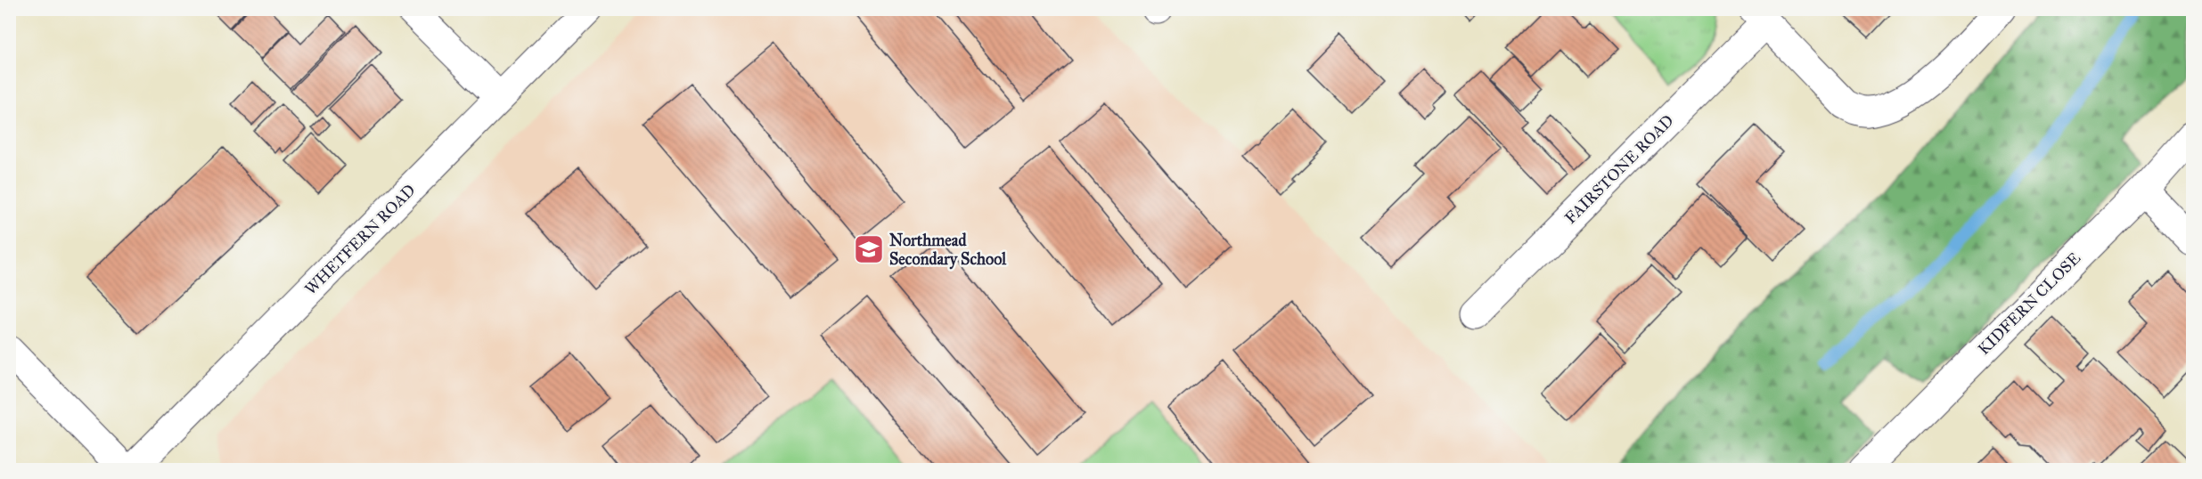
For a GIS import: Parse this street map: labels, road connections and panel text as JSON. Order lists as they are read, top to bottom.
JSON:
{
  "streets": {
    "street": ["FAIRSTONE ROAD", "WHETFERN ROAD", "KIDFERN CLOSE"]
  },
  "places": {
    "school or university": ["Northmead Secondary School"]
  }
}
